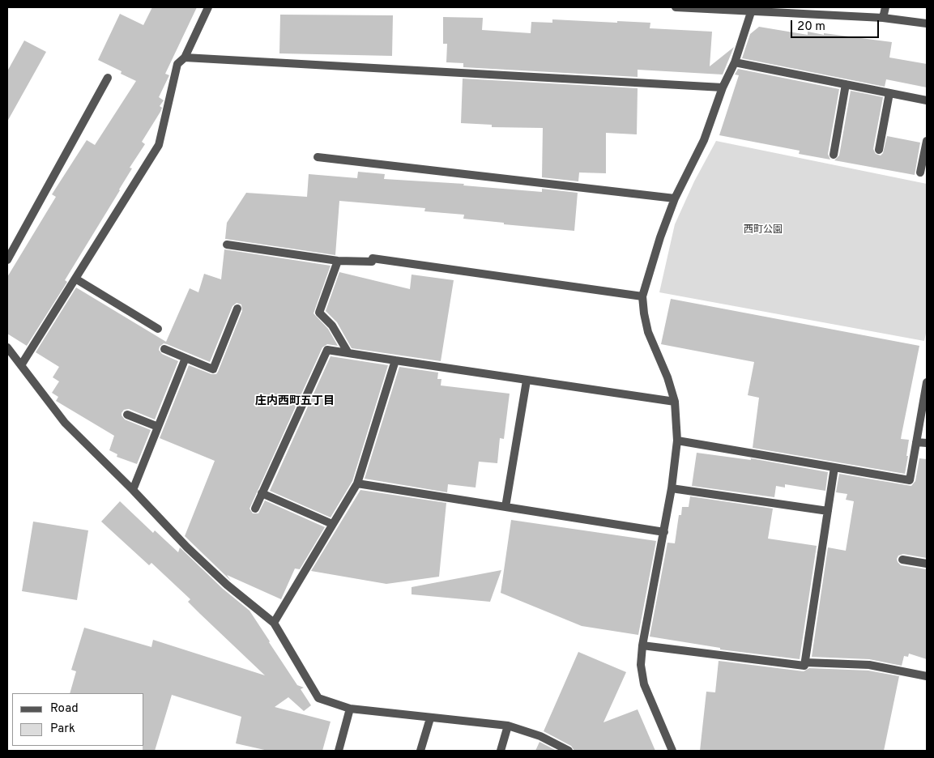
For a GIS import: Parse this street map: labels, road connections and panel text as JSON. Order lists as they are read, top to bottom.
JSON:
{
  "districts": ["庄内西町五丁目"],
  "parks": ["西町公園"],
  "legend": ["Road", "Park"],
  "scale_bar": "20 m"
}
